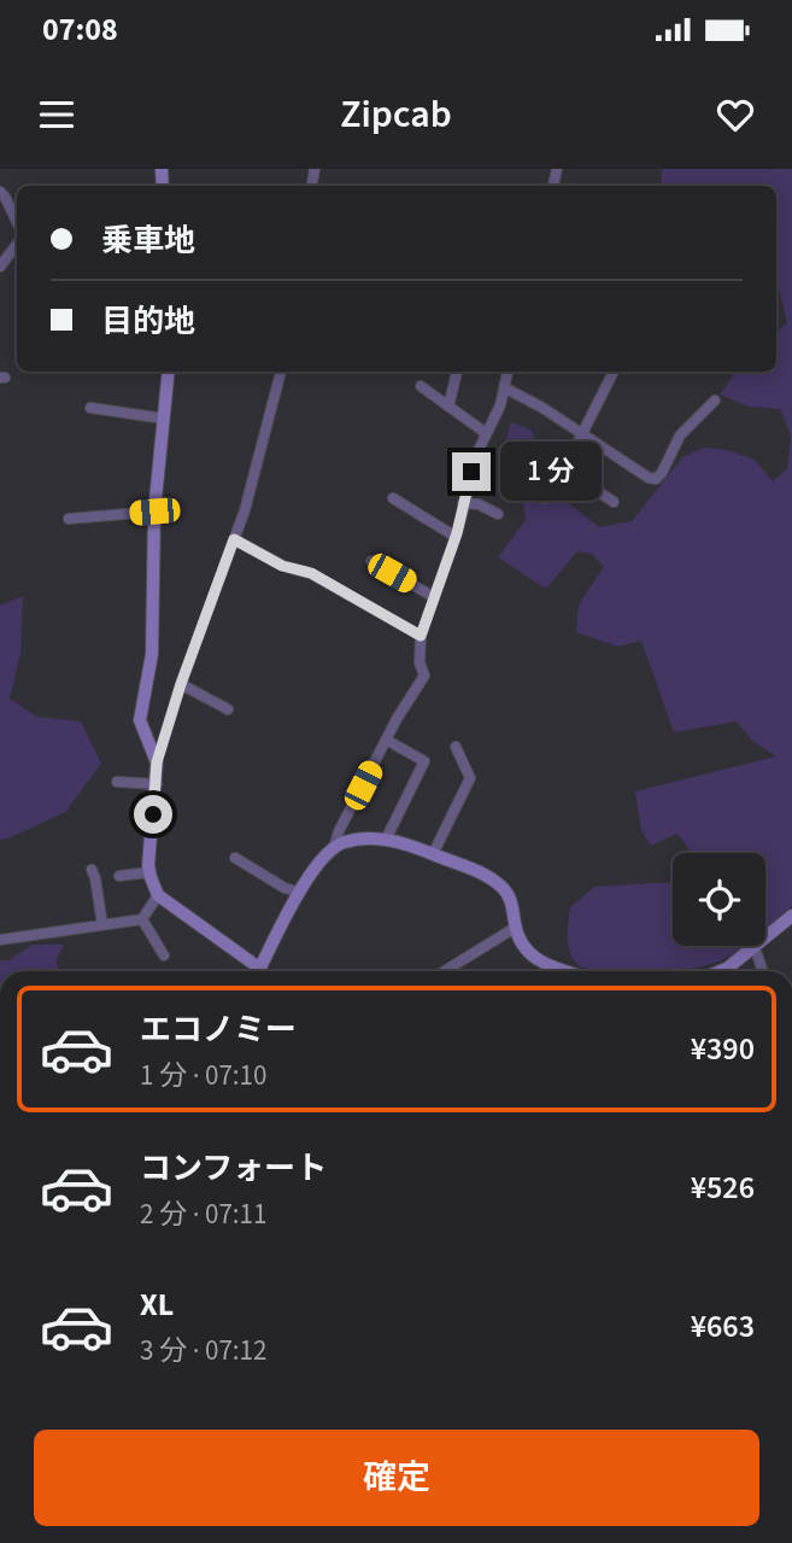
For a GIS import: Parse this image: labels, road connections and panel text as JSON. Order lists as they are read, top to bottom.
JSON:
{
  "page": {
    "status": "07:08",
    "header": "Zipcab",
    "banner": ["乗車地", "目的地"],
    "bubble": "1 分",
    "list": [
      {
        "name": "エコノミー",
        "note": "1 分 · 07:10",
        "value": "¥390"
      },
      {
        "name": "コンフォート",
        "note": "2 分 · 07:11",
        "value": "¥526"
      },
      {
        "name": "XL",
        "note": "3 分 · 07:12",
        "value": "¥663"
      }
    ],
    "buttons": "確定"
  }
}
